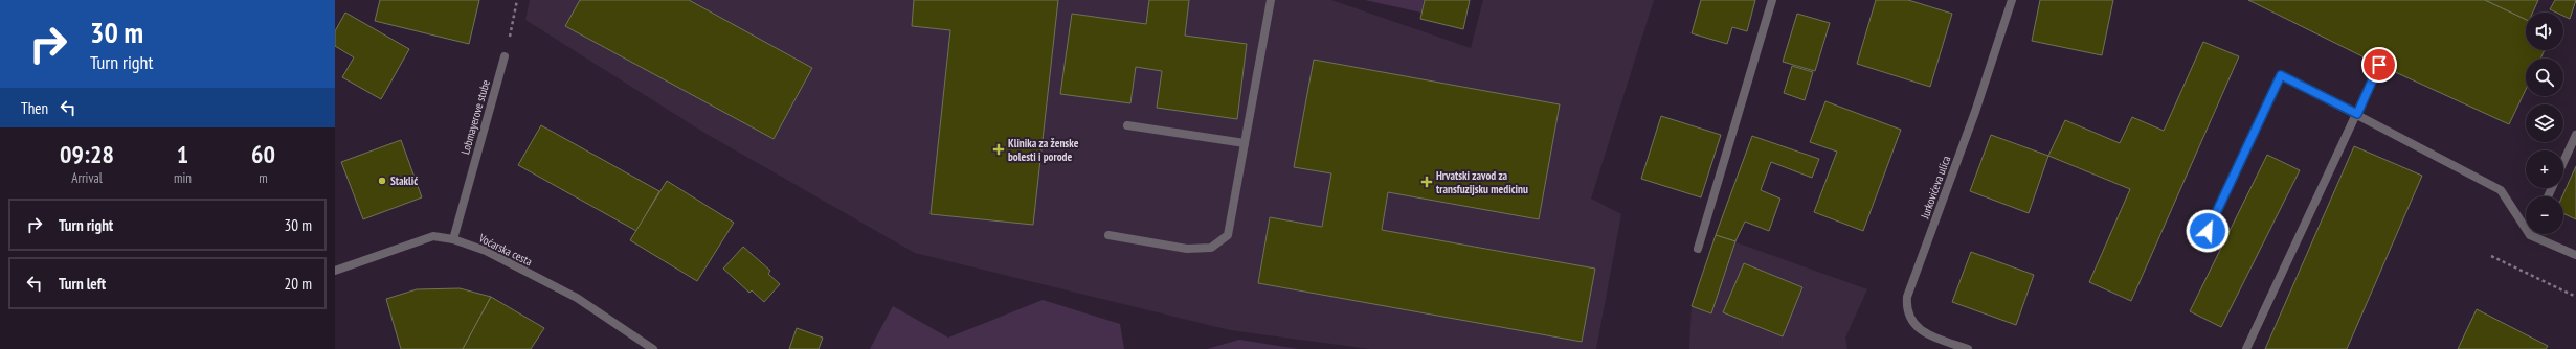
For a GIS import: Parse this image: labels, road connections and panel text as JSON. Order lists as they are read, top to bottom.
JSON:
{
  "streets": {
    "street": ["Lobmayerove stube", "Jurkovićeva ulica", "Voćarska cesta"]
  },
  "crossings": [
    ["Lobmayerove stube", "Voćarska cesta"]
  ],
  "places": {
    "health": ["Klinika za ženske bolesti i porode", "Hrvatski zavod za transfuzijsku medicinu"],
    "other": ["Staklić"]
  },
  "page": {
    "turn": ["30 m", "Turn right"],
    "map_buttons": ["+", "−"],
    "then": "Then",
    "eta": [
      "09:28",
      "Arrival",
      "1",
      "min",
      "60",
      "m"
    ],
    "list": [
      {
        "name": "Turn right",
        "value": "30 m"
      },
      {
        "name": "Turn left",
        "value": "20 m"
      }
    ]
  }
}
